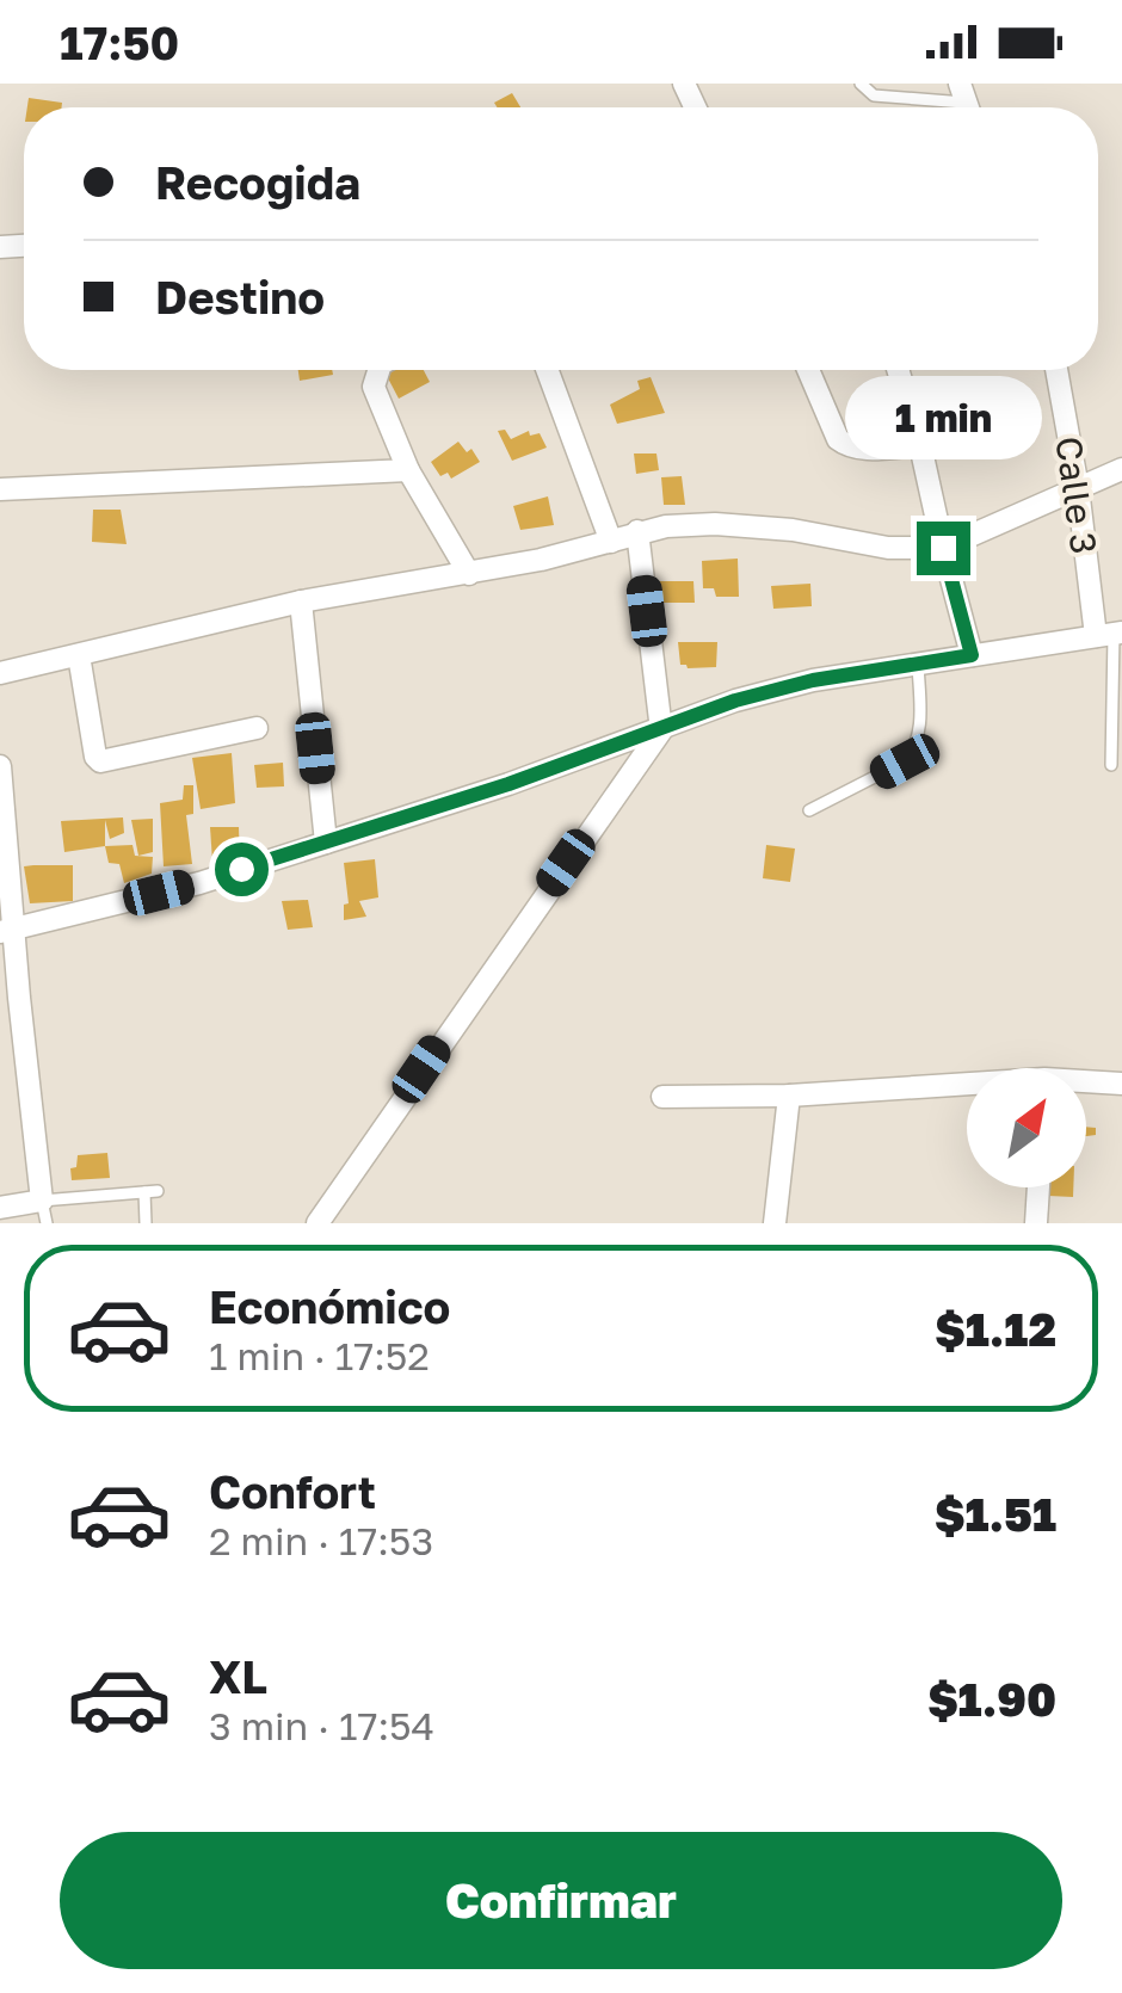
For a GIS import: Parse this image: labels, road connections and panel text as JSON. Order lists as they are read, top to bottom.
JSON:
{
  "streets": {
    "street": ["Calle 3"]
  },
  "north": "top right",
  "page": {
    "status": "17:50",
    "banner": ["Recogida", "Destino"],
    "bubble": "1 min",
    "list": [
      {
        "name": "Económico",
        "note": "1 min · 17:52",
        "value": "$1.12"
      },
      {
        "name": "Confort",
        "note": "2 min · 17:53",
        "value": "$1.51"
      },
      {
        "name": "XL",
        "note": "3 min · 17:54",
        "value": "$1.90"
      }
    ],
    "buttons": "Confirmar"
  }
}
